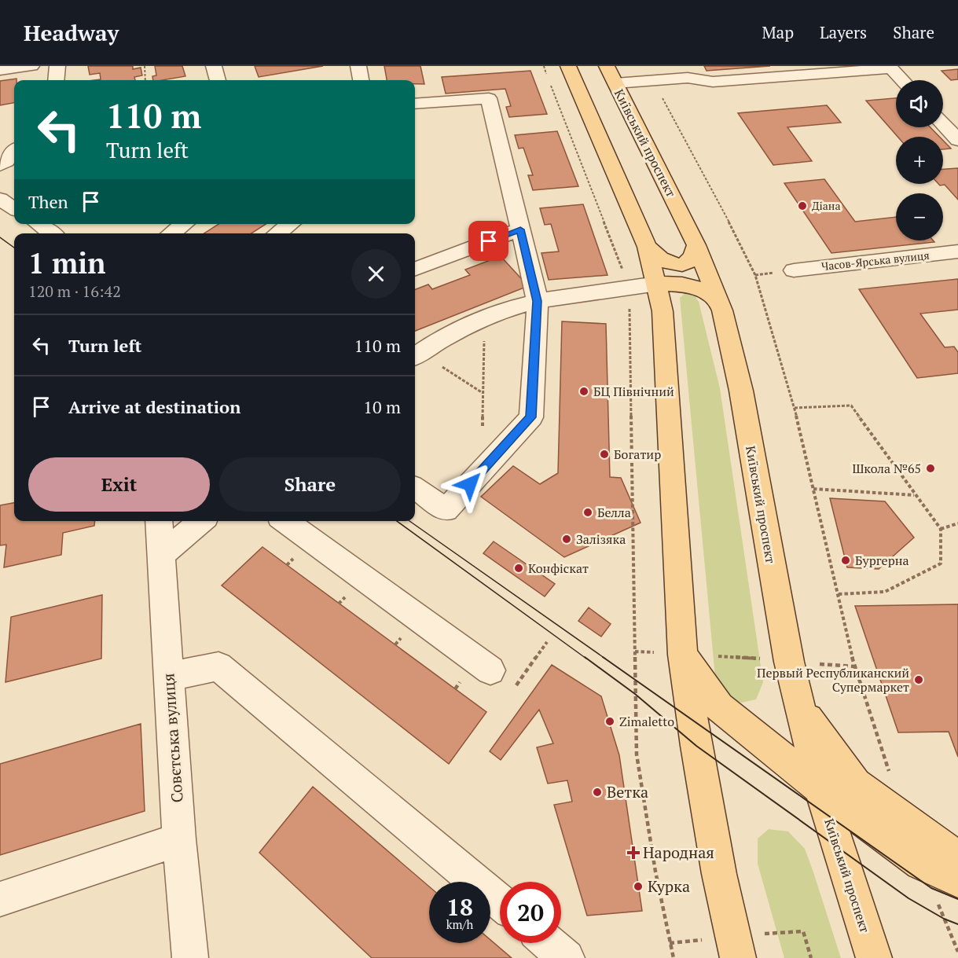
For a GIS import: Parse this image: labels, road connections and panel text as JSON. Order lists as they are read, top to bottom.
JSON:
{
  "streets": {
    "main road": ["Київський проспект"],
    "street": ["Часов-Ярська вулиця", "Совєтська вулиця"]
  },
  "places": {
    "other": [
      "Діана",
      "БЦ Північний",
      "Богатир",
      "Школа №65",
      "Белла",
      "Залізяка",
      "Бургерна",
      "Конфіскат",
      "Первый Республиканский Супермаркет",
      "Zimaletto",
      "Ветка",
      "Курка"
    ],
    "health": ["Народная"]
  },
  "page": {
    "header": "Headway",
    "nav": ["Map", "Layers", "Share"],
    "map_buttons": ["+", "−"],
    "turn": ["110 m", "Turn left"],
    "then": "Then",
    "heading": ["1 min", "120 m · 16:42"],
    "list": [
      {
        "name": "Turn left",
        "value": "110 m"
      },
      {
        "name": "Arrive at destination",
        "value": "10 m"
      }
    ],
    "buttons": ["Exit", "Share"],
    "speed": "18 km/h",
    "limit": "20"
  }
}
